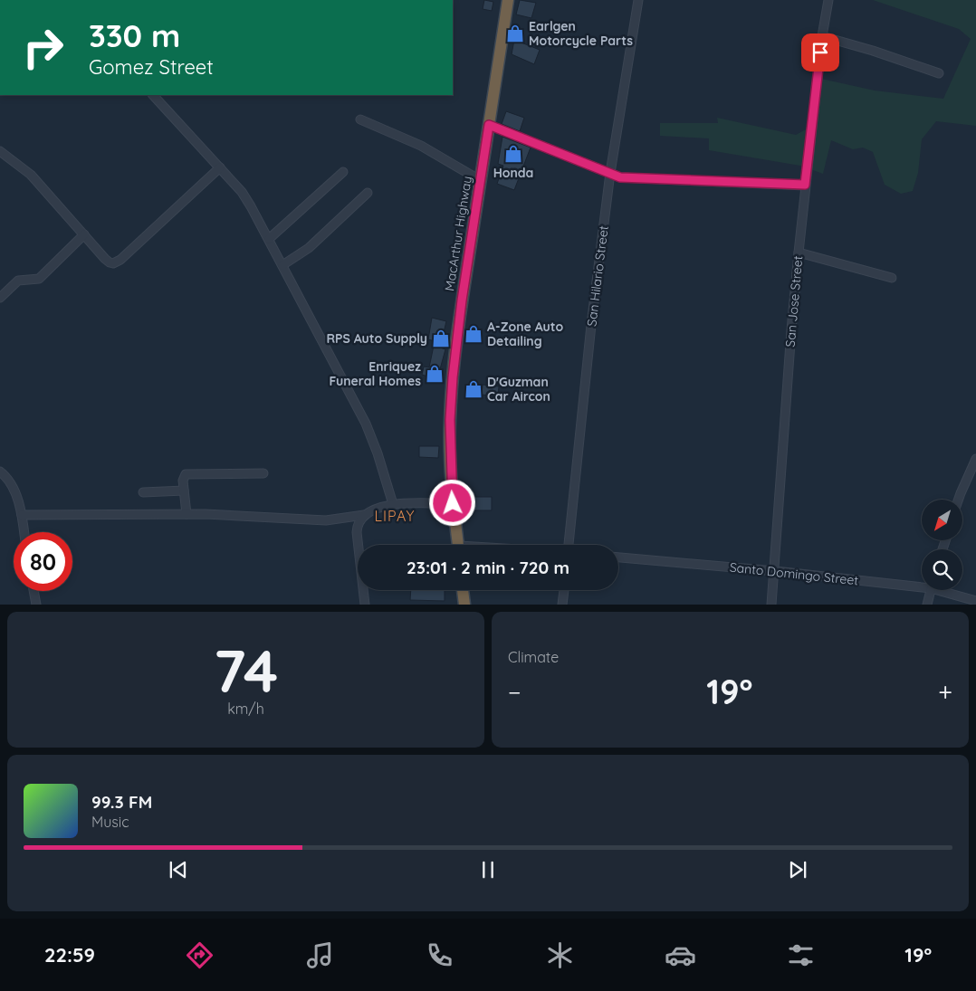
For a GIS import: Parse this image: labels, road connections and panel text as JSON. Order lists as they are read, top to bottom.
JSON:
{
  "streets": {
    "highway": ["MacArthur Highway"],
    "street": ["San Hilario Street", "San Jose Street", "Santo Domingo Street"]
  },
  "crossings": [
    ["San Jose Street", "Santo Domingo Street"]
  ],
  "districts": ["LIPAY"],
  "places": {
    "shop": [
      "Earlgen Motorcycle Parts",
      "Honda",
      "A-Zone Auto Detailing",
      "RPS Auto Supply",
      "Enriquez Funeral Homes",
      "D'Guzman Car Aircon"
    ]
  },
  "north": "bottom left",
  "page": {
    "turn": ["330 m", "Gomez Street"],
    "limit": "80",
    "trip": "23:01 · 2 min · 720 m",
    "tile": [
      ["74", "km/h"],
      "Climate"
    ],
    "heat": ["−", "19°", "+"],
    "song": ["99.3 FM", "Music"],
    "tabs": ["22:59", "19°"]
  }
}
